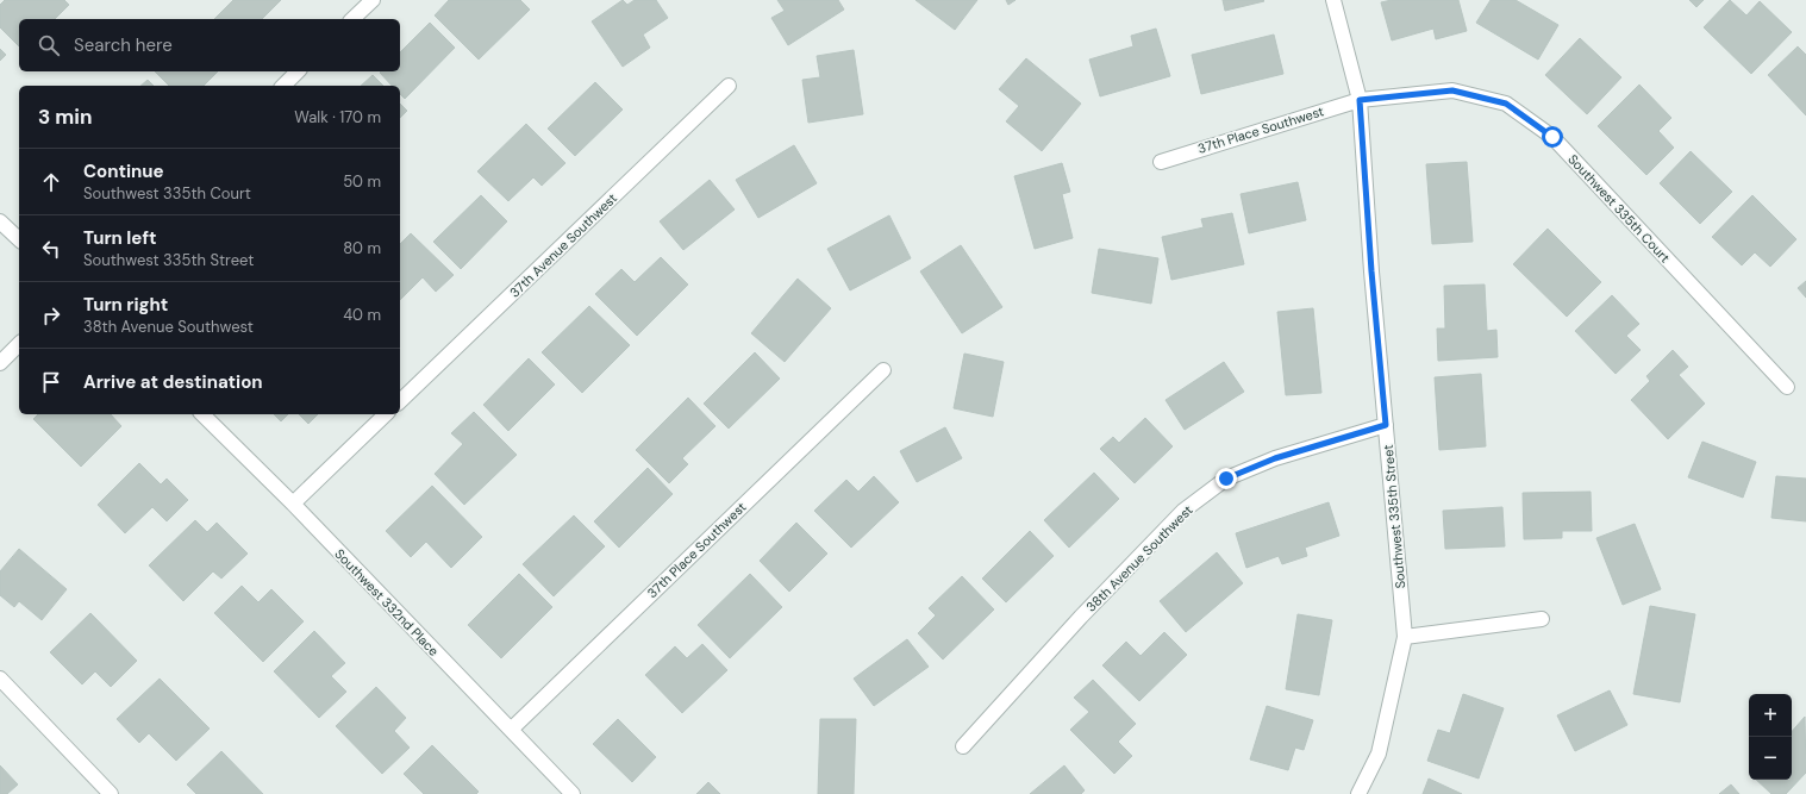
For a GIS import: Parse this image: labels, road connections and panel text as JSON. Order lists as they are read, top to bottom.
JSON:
{
  "streets": {
    "street": [
      "37th Place Southwest",
      "Southwest 335th Court",
      "37th Avenue Southwest",
      "Southwest 335th Street",
      "38th Avenue Southwest",
      "Southwest 332nd Place"
    ]
  },
  "crossings": [
    ["37th Place Southwest", "Southwest 335th Court"],
    ["37th Place Southwest", "Southwest 335th Street"],
    ["37th Place Southwest", "Southwest 332nd Place"],
    ["Southwest 335th Court", "Southwest 335th Street"],
    ["Southwest 335th Street", "38th Avenue Southwest"]
  ],
  "page": {
    "search": "Search here",
    "heading": ["3 min", "Walk · 170 m"],
    "list": [
      ["Continue", "Southwest 335th Court", "50 m"],
      ["Turn left", "Southwest 335th Street", "80 m"],
      ["Turn right", "38th Avenue Southwest", "40 m"],
      "Arrive at destination"
    ],
    "map_buttons": ["+", "−"]
  }
}
